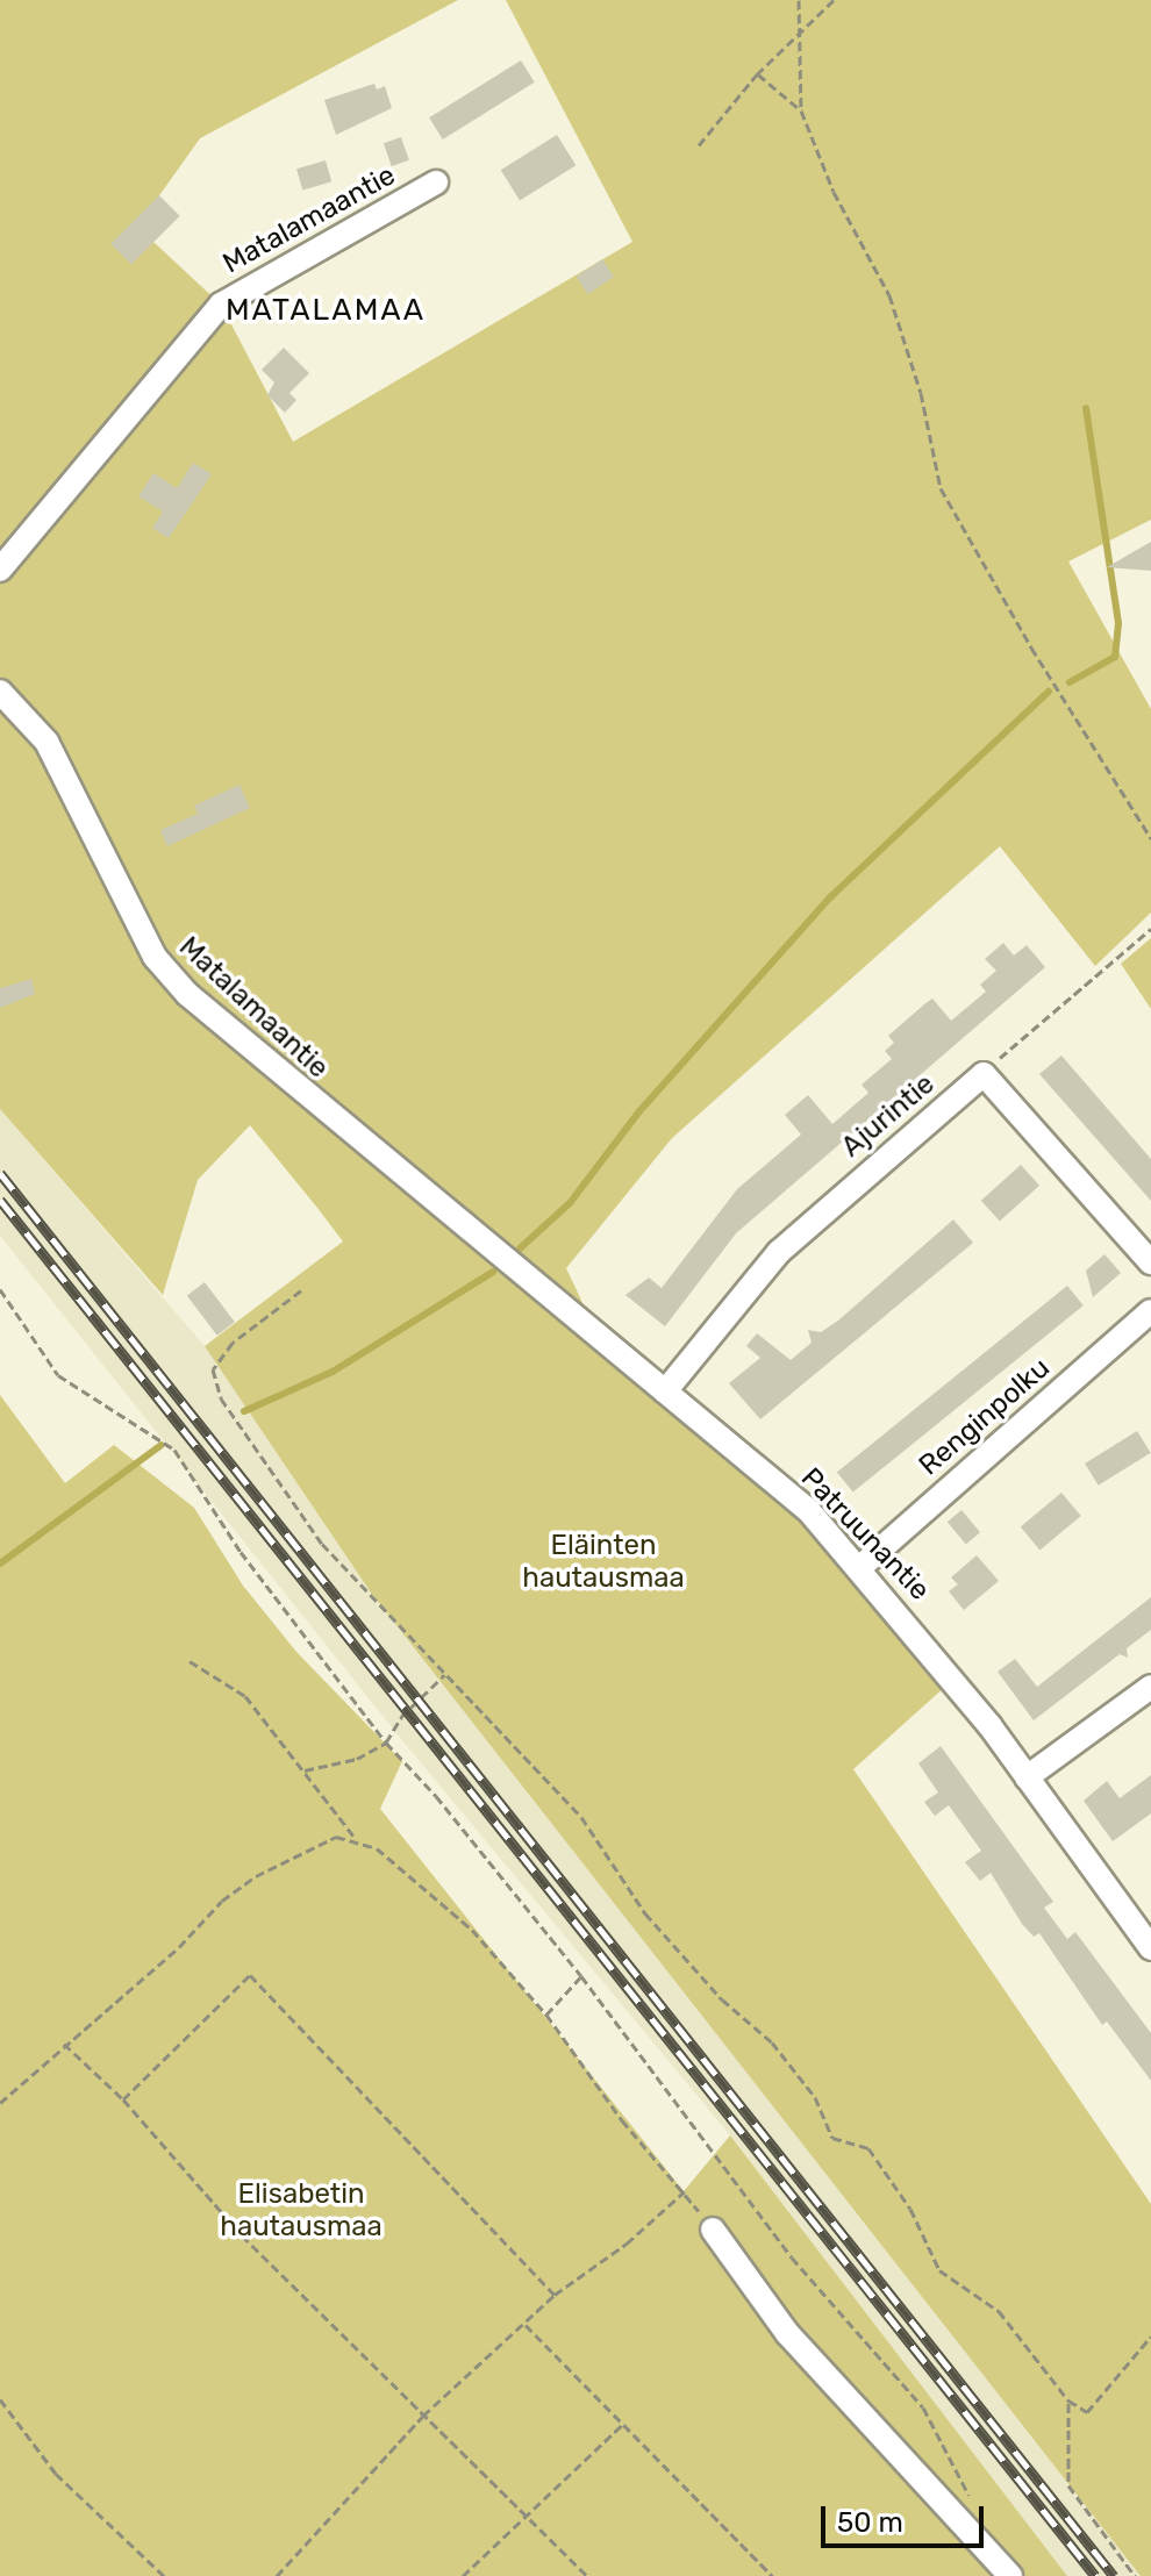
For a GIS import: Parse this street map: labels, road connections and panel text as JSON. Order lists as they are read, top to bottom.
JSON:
{
  "streets": {
    "street": [
      "Matalamaantie",
      "Ajurintie",
      "Renginpolku",
      "Patruunantie"
    ]
  },
  "crossings": [
    ["Matalamaantie", "Patruunantie"],
    ["Ajurintie", "Patruunantie"],
    ["Renginpolku", "Patruunantie"]
  ],
  "districts": ["MATALAMAA"],
  "parks": ["Eläinten hautausmaa", "Elisabetin hautausmaa"],
  "scale_bar": "50 m"
}
